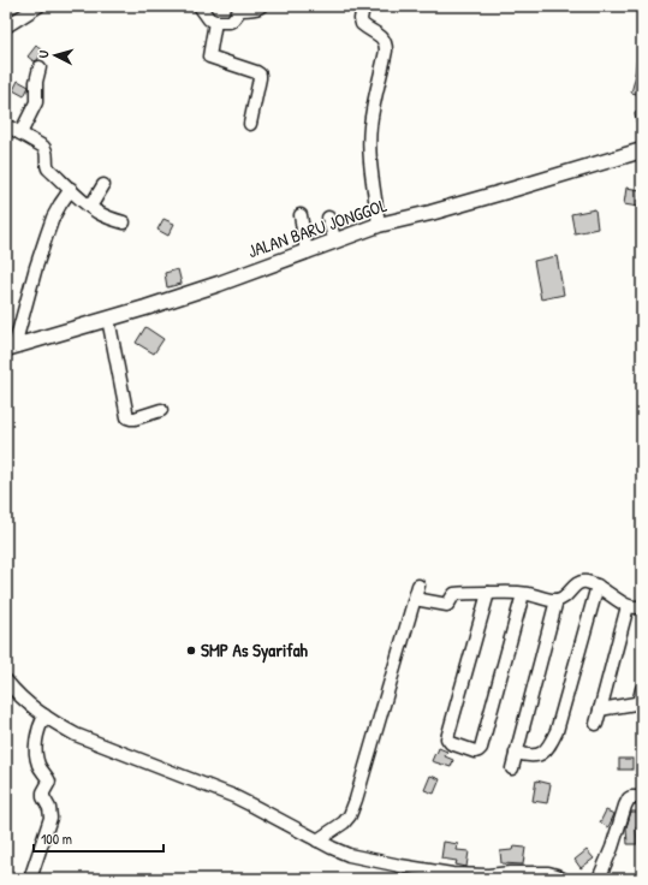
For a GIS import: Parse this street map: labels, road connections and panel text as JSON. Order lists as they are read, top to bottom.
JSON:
{
  "streets": {
    "main road": ["JALAN BARU JONGGOL"]
  },
  "places": ["SMP As Syarifah"],
  "scale_bar": "100 m",
  "north": "left"
}
